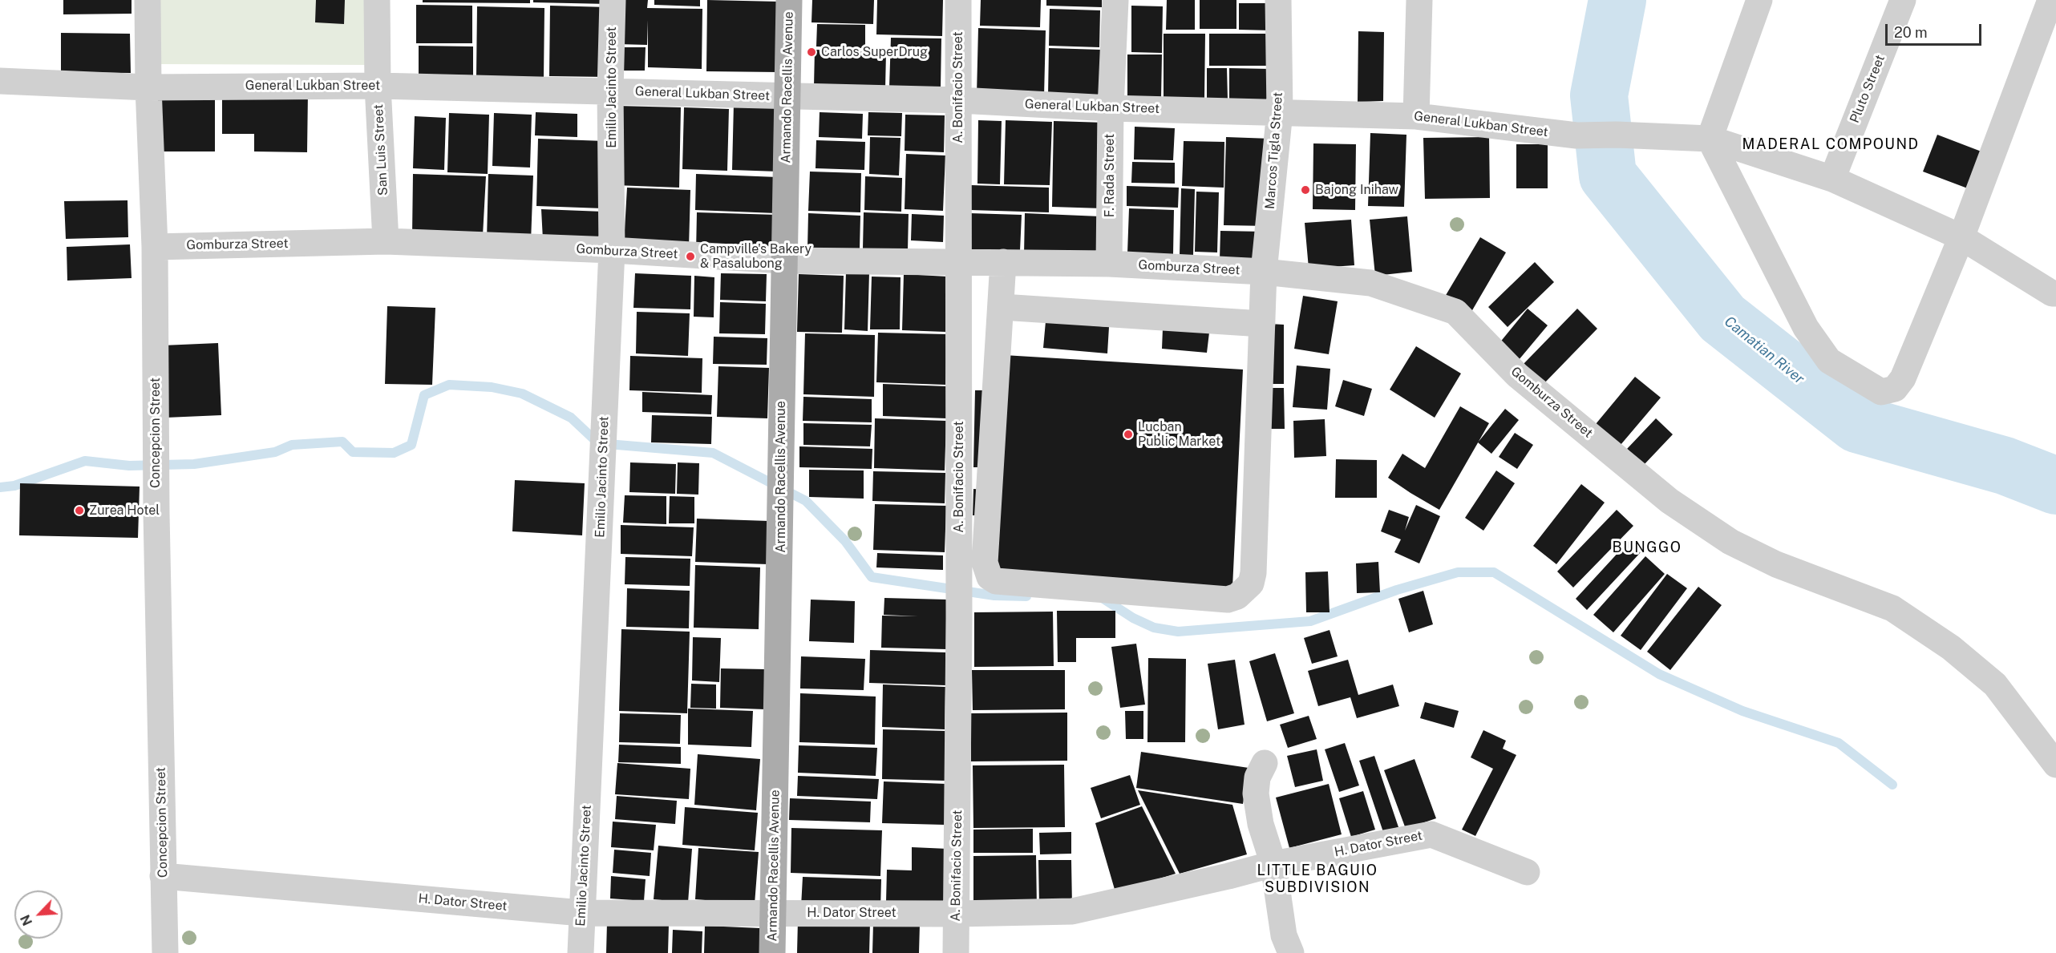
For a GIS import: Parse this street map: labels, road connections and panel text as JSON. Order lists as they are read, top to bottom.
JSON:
{
  "streets": {
    "main road": ["Armando Racellis Avenue"],
    "street": [
      "General Lukban Street",
      "Emilio Jacinto Street",
      "A. Bonifacio Street",
      "Pluto Street",
      "San Luis Street",
      "Marcos Tigla Street",
      "F. Rada Street",
      "Gomburza Street",
      "Concepcion Street",
      "H. Dator Street"
    ]
  },
  "crossings": [
    ["General Lukban Street", "Emilio Jacinto Street"],
    ["General Lukban Street", "Armando Racellis Avenue"],
    ["General Lukban Street", "A. Bonifacio Street"],
    ["General Lukban Street", "Pluto Street"],
    ["General Lukban Street", "San Luis Street"],
    ["General Lukban Street", "Marcos Tigla Street"],
    ["General Lukban Street", "F. Rada Street"],
    ["General Lukban Street", "Concepcion Street"],
    ["Emilio Jacinto Street", "Gomburza Street"],
    ["Emilio Jacinto Street", "H. Dator Street"],
    ["Armando Racellis Avenue", "Gomburza Street"],
    ["Armando Racellis Avenue", "H. Dator Street"],
    ["A. Bonifacio Street", "Gomburza Street"],
    ["A. Bonifacio Street", "H. Dator Street"],
    ["San Luis Street", "Gomburza Street"],
    ["Marcos Tigla Street", "Gomburza Street"],
    ["F. Rada Street", "Gomburza Street"],
    ["Gomburza Street", "Concepcion Street"],
    ["Concepcion Street", "H. Dator Street"]
  ],
  "districts": ["MADERAL COMPOUND", "BUNGGO", "LITTLE BAGUIO SUBDIVISION"],
  "water": ["Camatian River"],
  "places": [
    "Carlos SuperDrug",
    "Bajong Inihaw",
    "Campville's Bakery & Pasalubong",
    "Lucban Public Market",
    "Zurea Hotel"
  ],
  "scale_bar": "20 m",
  "north": "bottom left"
}
